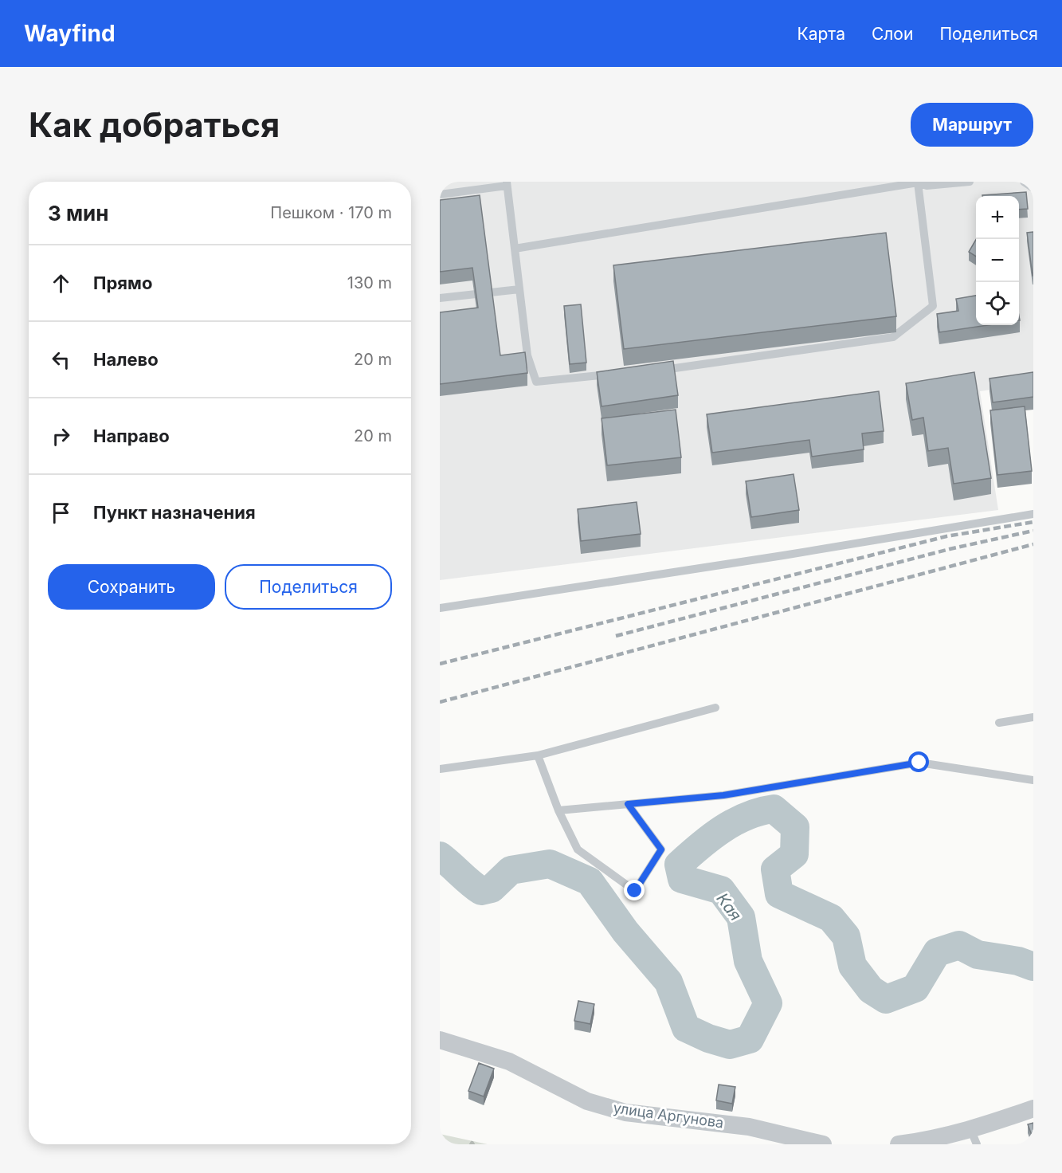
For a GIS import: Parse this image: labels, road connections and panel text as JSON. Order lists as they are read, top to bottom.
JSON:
{
  "streets": {
    "street": ["улица Аргунова"]
  },
  "water": ["Кая"],
  "page": {
    "header": "Wayfind",
    "nav": ["Карта", "Слои", "Поделиться"],
    "buttons": [
      "Маршрут",
      ["Сохранить", "Поделиться"]
    ],
    "title": "Как добраться",
    "heading": ["3 мин", "Пешком · 170 m"],
    "map_buttons": ["+", "−"],
    "list": [
      ["Прямо", "130 m"],
      ["Налево", "20 m"],
      ["Направо", "20 m"],
      "Пункт назначения"
    ]
  }
}
